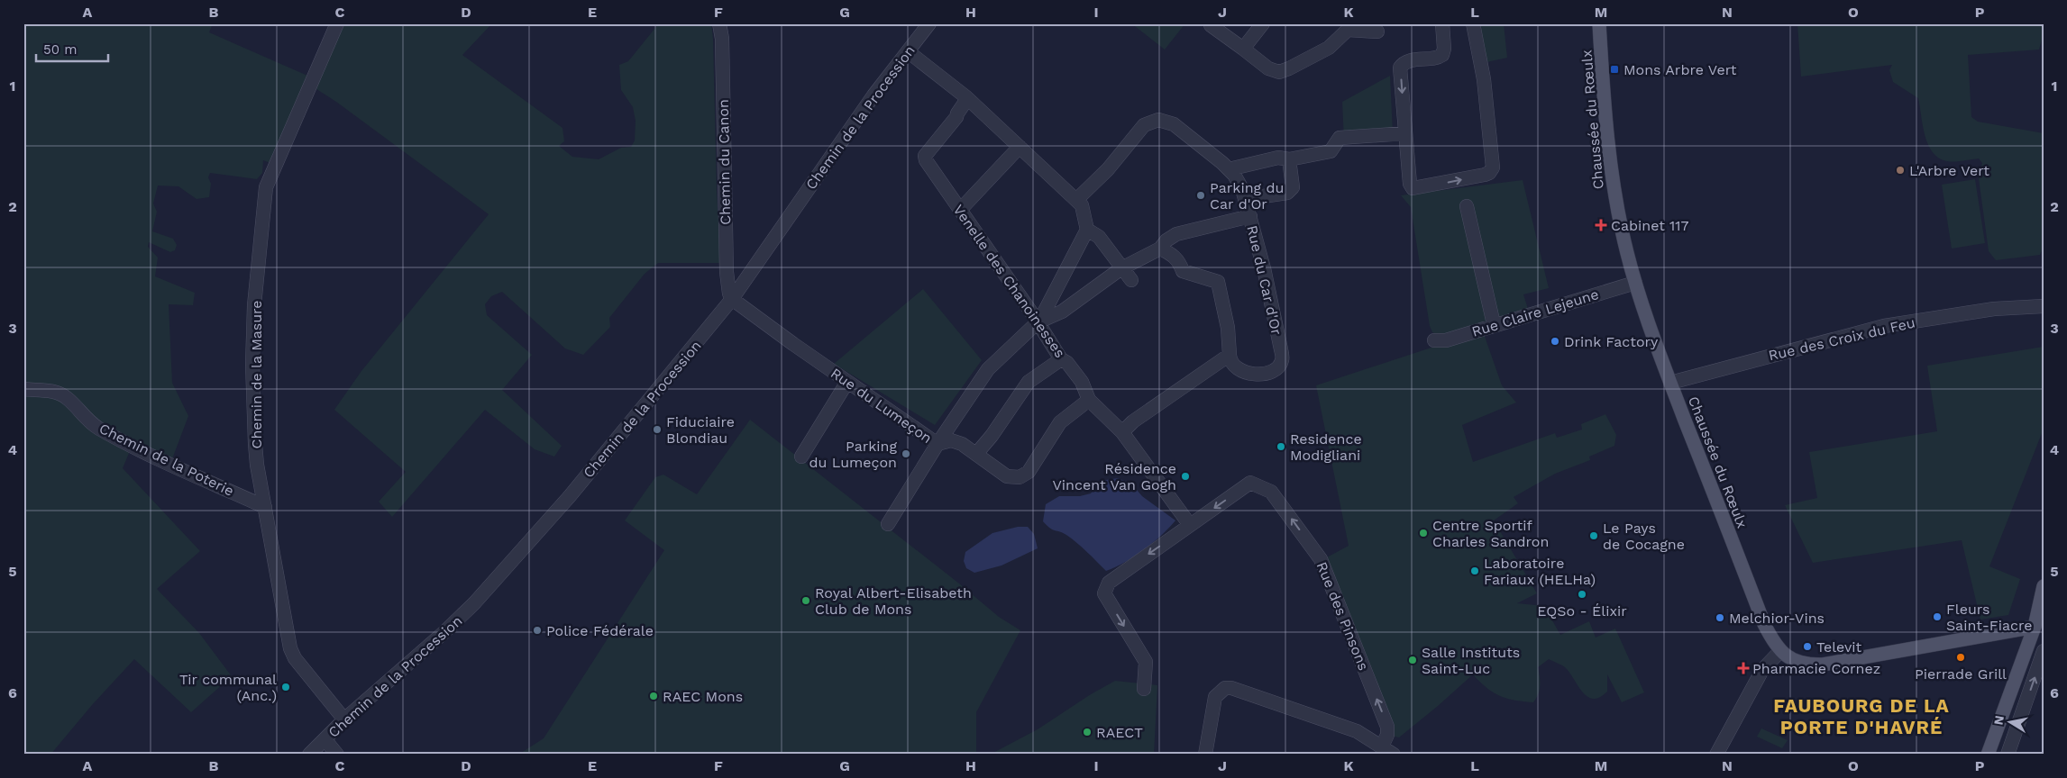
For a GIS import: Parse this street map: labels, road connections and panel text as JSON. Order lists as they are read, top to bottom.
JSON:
{
  "streets": {
    "main road": ["Chaussée du Rœulx"],
    "street": [
      "Chemin de la Procession",
      "Chemin du Canon",
      "Rue du Car d'Or",
      "Venelle des Chanoinesses",
      "Rue Claire Lejeune",
      "Rue des Croix du Feu",
      "Chemin de la Masure",
      "Rue du Lumeçon",
      "Chemin de la Poterie",
      "Rue des Pinsons"
    ]
  },
  "crossings": [
    ["Chemin de la Procession", "Chemin du Canon"],
    ["Chemin de la Procession", "Chemin de la Masure"],
    ["Chemin de la Procession", "Rue du Lumeçon"],
    ["Chaussée du Rœulx", "Rue Claire Lejeune"],
    ["Chaussée du Rœulx", "Rue des Croix du Feu"],
    ["Chemin du Canon", "Rue du Lumeçon"],
    ["Venelle des Chanoinesses", "Rue du Lumeçon"],
    ["Venelle des Chanoinesses", "Rue des Pinsons"],
    ["Chemin de la Masure", "Chemin de la Poterie"]
  ],
  "districts": ["FAUBOURG DE LA PORTE D'HAVRÉ"],
  "places": {
    "transit": ["Mons Arbre Vert"],
    "other": [
      "L'Arbre Vert",
      "Parking du Car d'Or",
      "Drink Factory",
      "Fiduciaire Blondiau",
      "Residence Modigliani",
      "Parking du Lumeçon",
      "Résidence Vincent Van Gogh",
      "Centre Sportif Charles Sandron",
      "Le Pays de Cocagne",
      "Laboratoire Fariaux (HELHa)",
      "EQSo - Élixir",
      "Royal Albert-Elisabeth Club de Mons",
      "Fleurs Saint-Fiacre",
      "Melchior-Vins",
      "Police Fédérale",
      "Televit",
      "Pierrade Grill",
      "Salle Instituts Saint-Luc",
      "Tir communal (Anc.)",
      "RAEC Mons",
      "RAECT"
    ],
    "health": ["Cabinet 117", "Pharmacie Cornez"]
  },
  "scale_bar": "50 m",
  "north": "left",
  "grid": {
    "columns": [
      "A",
      "B",
      "C",
      "D",
      "E",
      "F",
      "G",
      "H",
      "I",
      "J",
      "K",
      "L",
      "M",
      "N",
      "O",
      "P"
    ],
    "rows": [
      "1",
      "2",
      "3",
      "4",
      "5",
      "6"
    ]
  }
}
